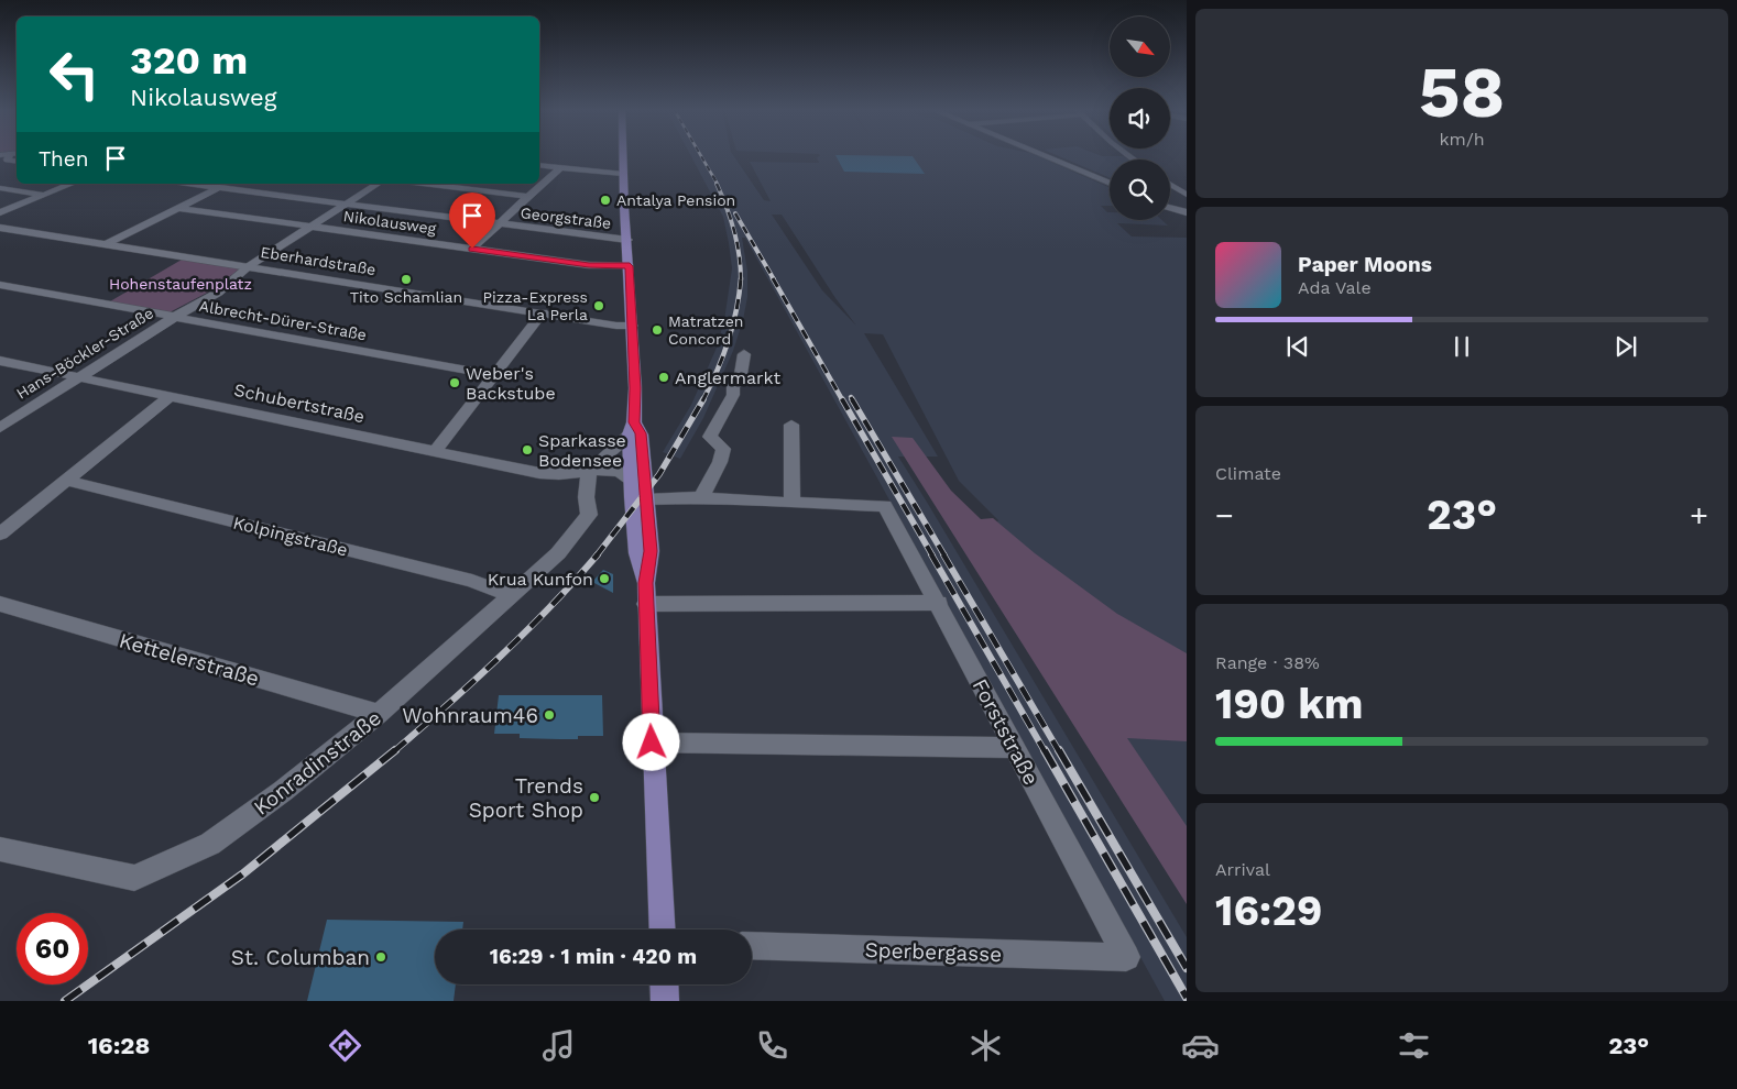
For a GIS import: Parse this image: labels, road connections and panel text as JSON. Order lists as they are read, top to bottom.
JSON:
{
  "streets": {
    "street": [
      "Georgstraße",
      "Nikolausweg",
      "Eberhardstraße",
      "Albrecht-Dürer-Straße",
      "Hans-Böckler-Straße",
      "Schubertstraße",
      "Kolpingstraße",
      "Kettelerstraße",
      "Forststraße",
      "Konradinstraße",
      "Sperbergasse"
    ]
  },
  "crossings": [
    ["Georgstraße", "Hans-Böckler-Straße"],
    ["Nikolausweg", "Hans-Böckler-Straße"],
    ["Eberhardstraße", "Hans-Böckler-Straße"],
    ["Albrecht-Dürer-Straße", "Hans-Böckler-Straße"],
    ["Hans-Böckler-Straße", "Schubertstraße"],
    ["Schubertstraße", "Konradinstraße"],
    ["Kolpingstraße", "Konradinstraße"],
    ["Kettelerstraße", "Konradinstraße"],
    ["Forststraße", "Sperbergasse"]
  ],
  "parks": ["Hohenstaufenplatz"],
  "places": [
    "Antalya Pension",
    "Tito Schamlian",
    "Pizza-Express La Perla",
    "Matratzen Concord",
    "Anglermarkt",
    "Weber's Backstube",
    "Sparkasse Bodensee",
    "Krua Kunfon",
    "Wohnraum46",
    "Trends Sport Shop",
    "St. Columban"
  ],
  "north": "bottom right",
  "page": {
    "tile": [
      ["58", "km/h"],
      "Climate",
      ["Range · 38%", "190 km"],
      ["Arrival", "16:29"]
    ],
    "turn": ["320 m", "Nikolausweg"],
    "then": "Then",
    "song": ["Paper Moons", "Ada Vale"],
    "heat": ["−", "23°", "+"],
    "limit": "60",
    "trip": "16:29 · 1 min · 420 m",
    "tabs": ["16:28", "23°"]
  }
}
